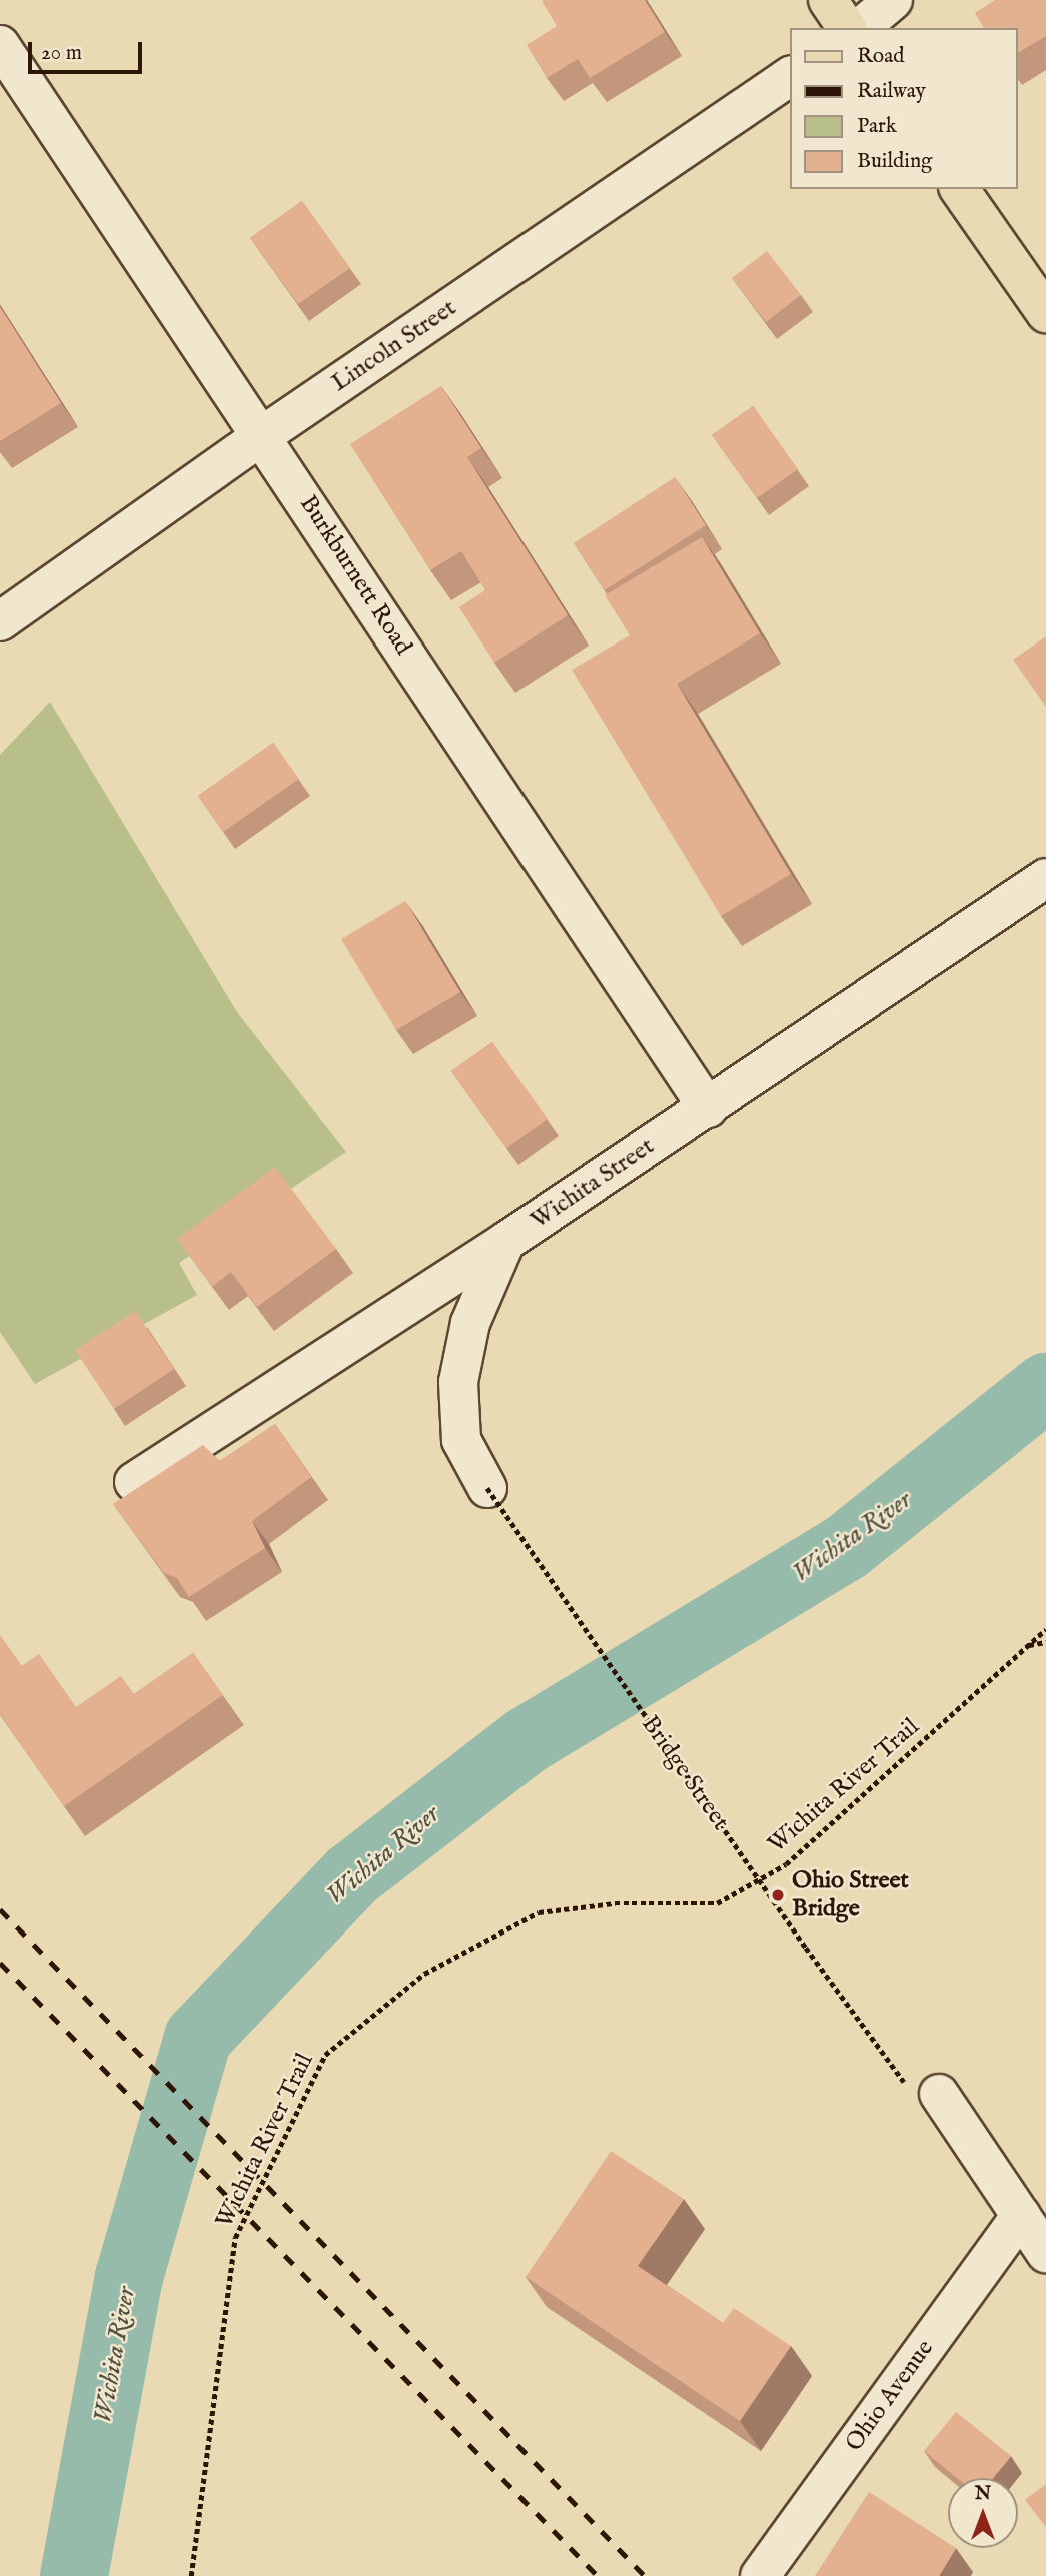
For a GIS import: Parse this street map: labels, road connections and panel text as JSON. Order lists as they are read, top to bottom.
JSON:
{
  "streets": {
    "street": [
      "Lincoln Street",
      "Burkburnett Road",
      "Wichita Street",
      "Ohio Avenue"
    ],
    "path": ["Bridge Street", "Wichita River Trail"]
  },
  "crossings": [
    ["Lincoln Street", "Burkburnett Road"],
    ["Burkburnett Road", "Wichita Street"]
  ],
  "water": ["Wichita River"],
  "places": ["Ohio Street Bridge"],
  "legend": [
    "Road",
    "Railway",
    "Park",
    "Building"
  ],
  "scale_bar": "20 m",
  "north": "top"
}
